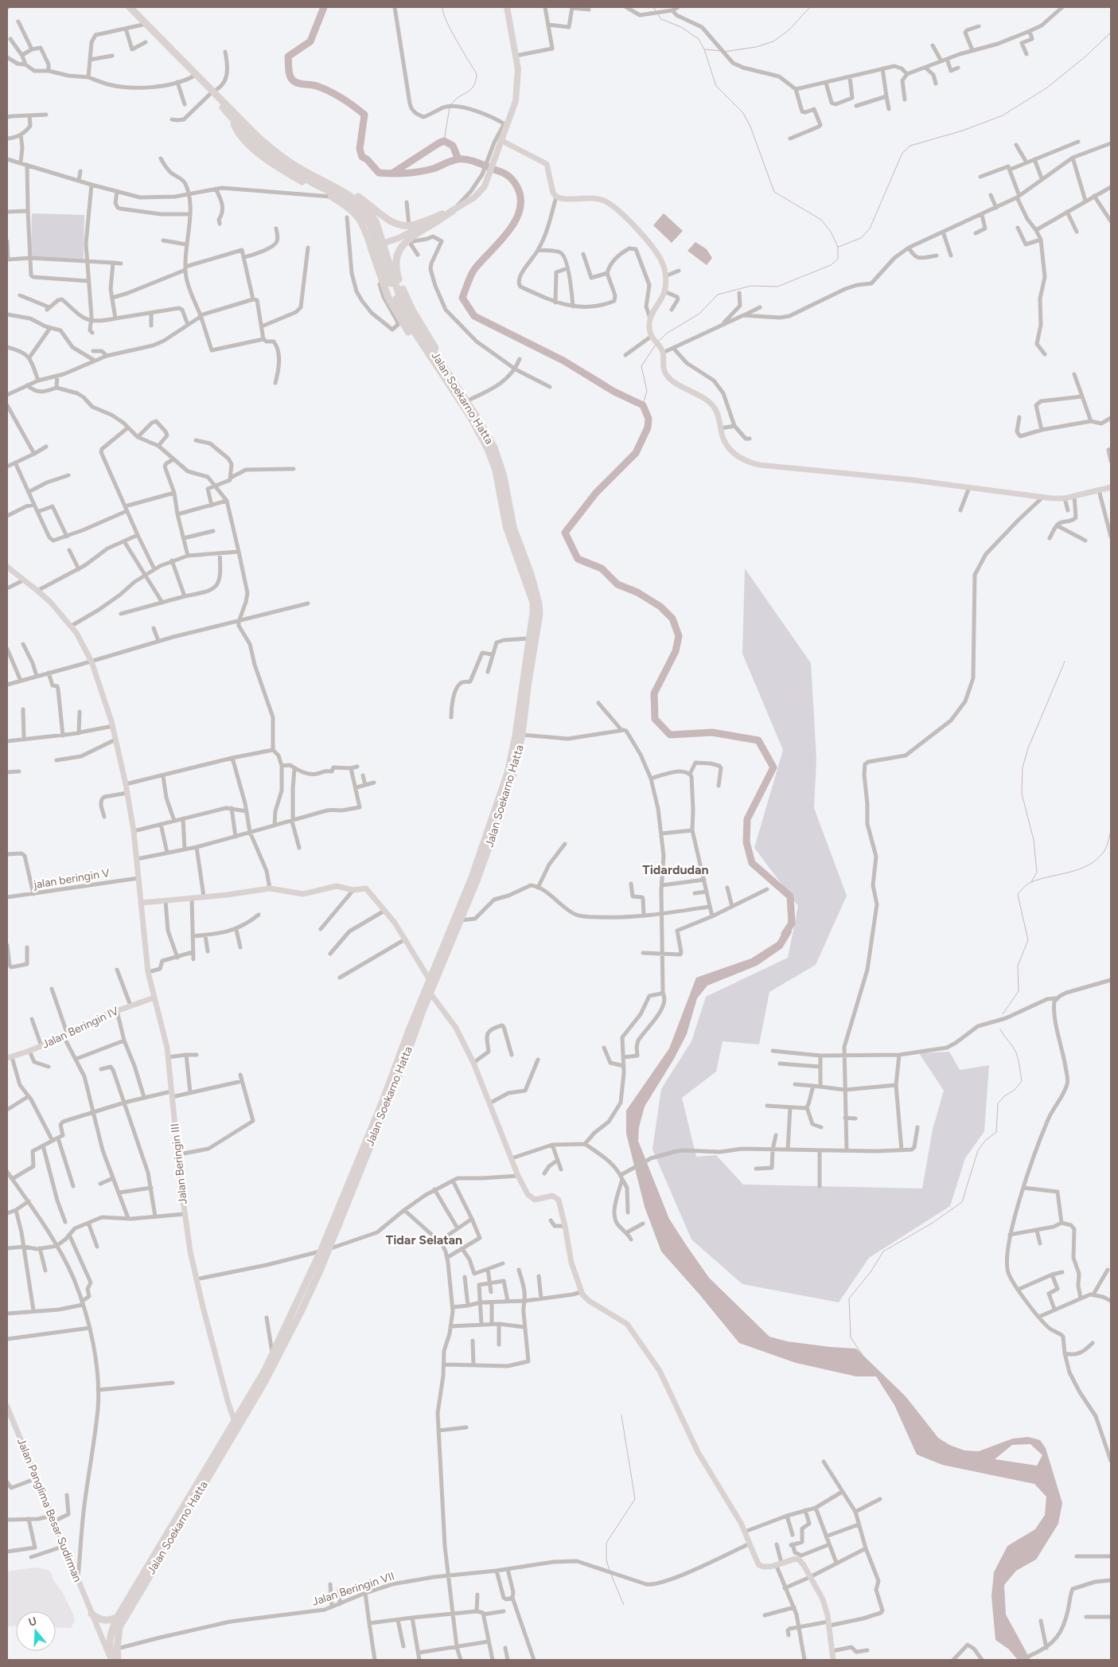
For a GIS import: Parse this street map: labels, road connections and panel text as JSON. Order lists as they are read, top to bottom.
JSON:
{
  "streets": {
    "highway": ["Jalan Soekarno Hatta"],
    "street": [
      "jalan beringin V",
      "Jalan Beringin IV",
      "Jalan Beringin III",
      "Jalan Panglima Besar Sudirman",
      "Jalan Beringin VII"
    ]
  },
  "crossings": [
    ["Jalan Soekarno Hatta", "Jalan Beringin III"],
    ["jalan beringin V", "Jalan Beringin III"],
    ["Jalan Beringin IV", "Jalan Beringin III"]
  ],
  "districts": ["Tidardudan", "Tidar Selatan"],
  "north": "top"
}
